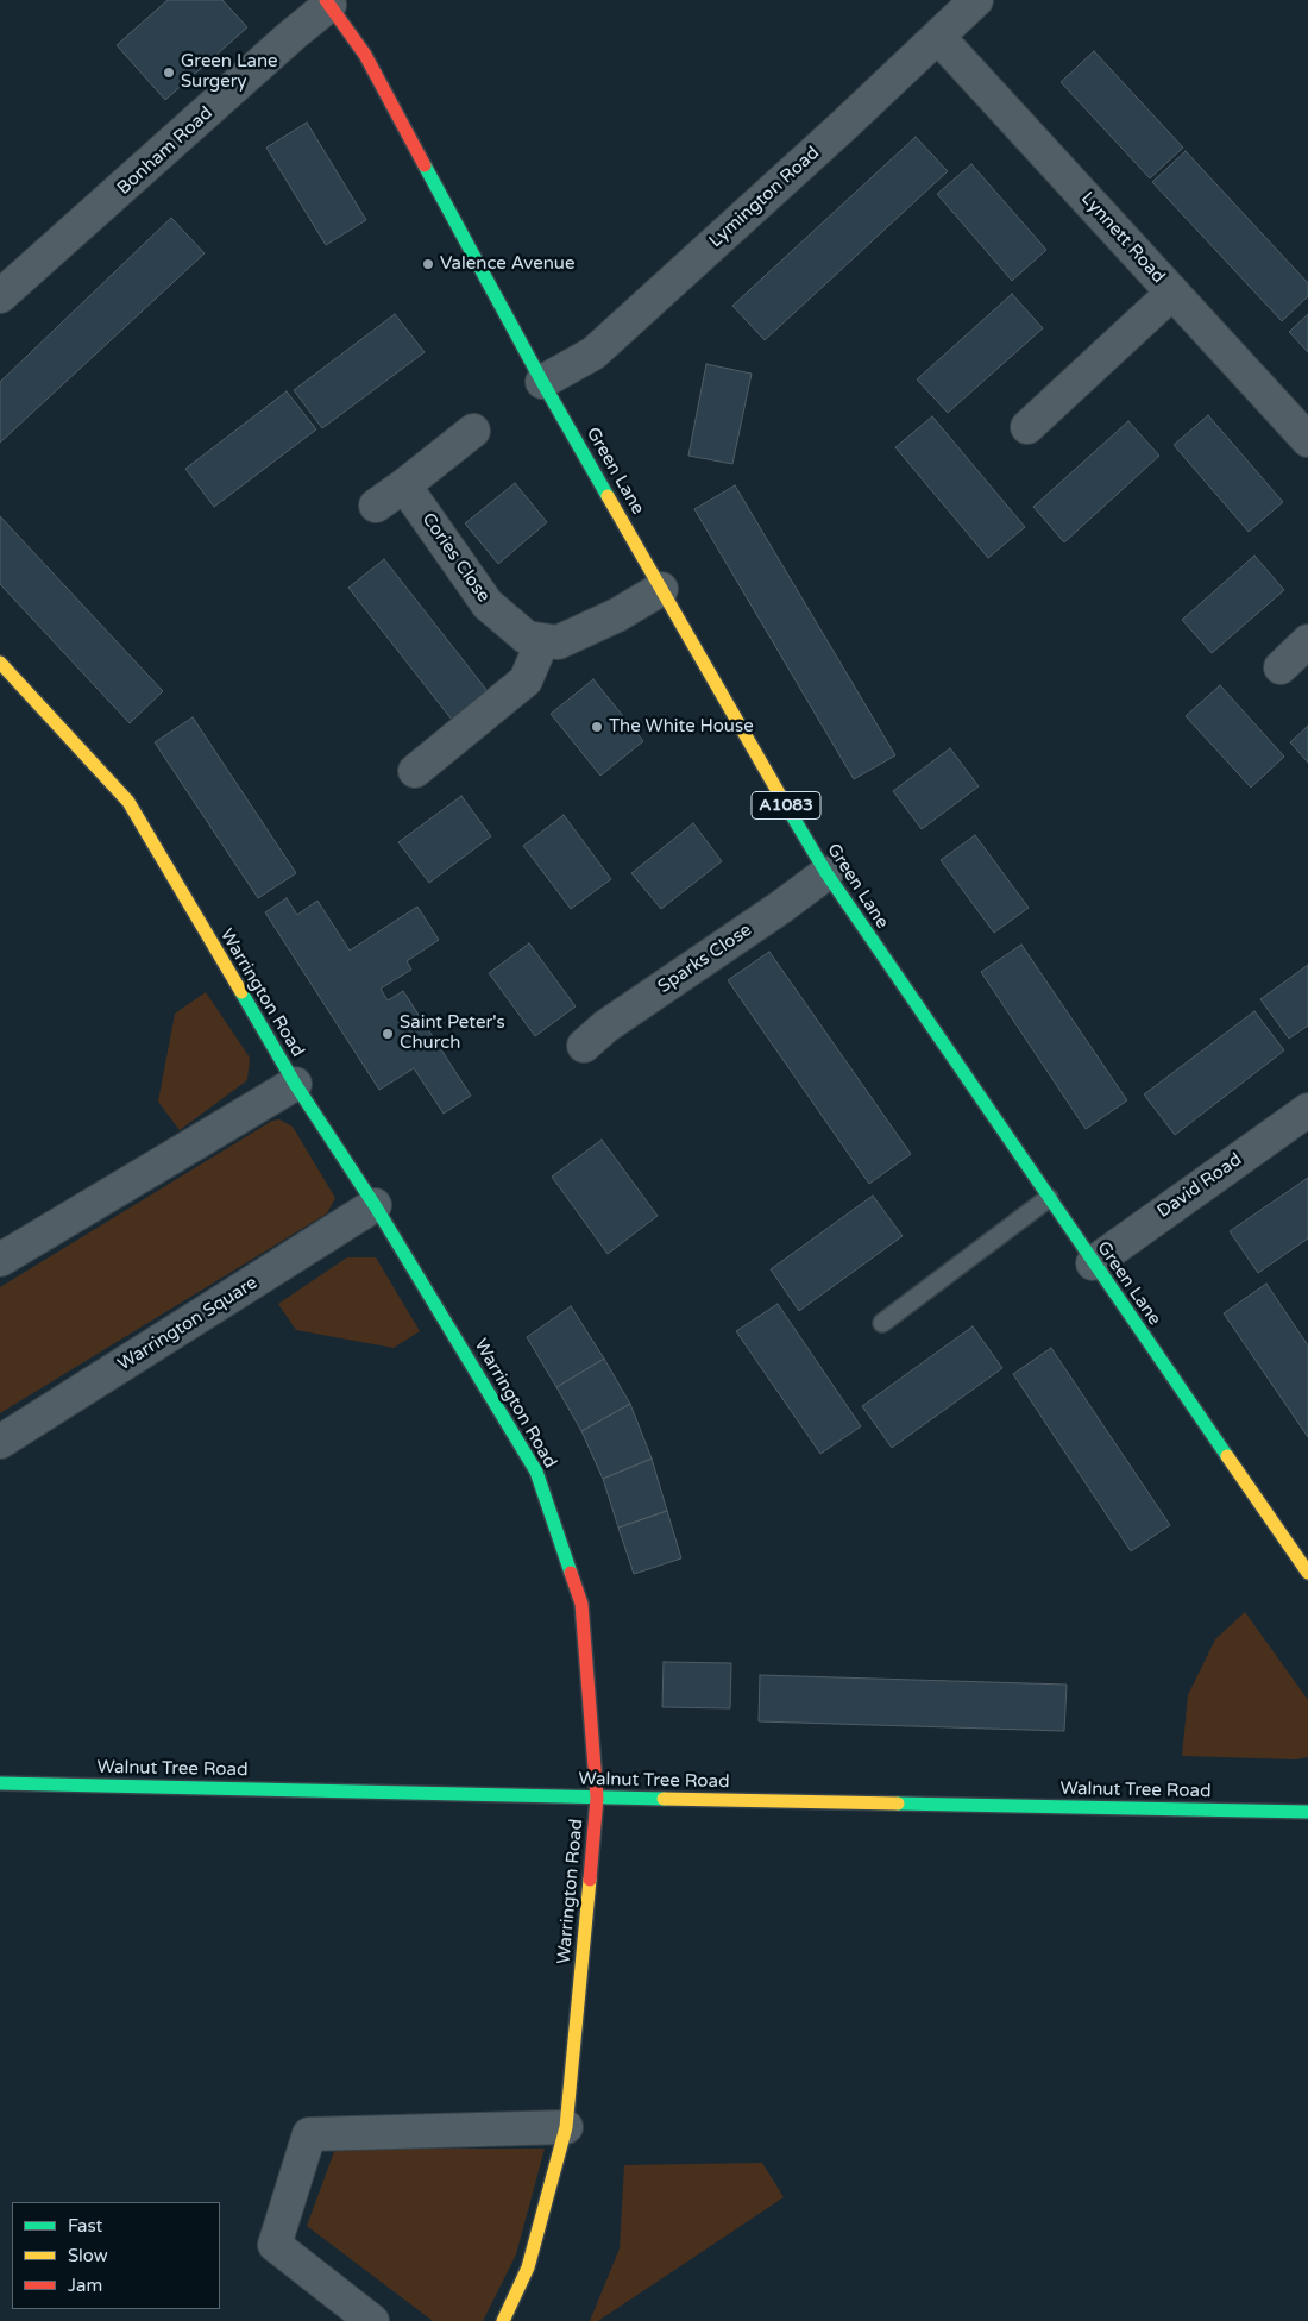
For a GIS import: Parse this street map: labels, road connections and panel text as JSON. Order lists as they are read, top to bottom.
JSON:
{
  "streets": {
    "street": [
      "Bonham Road",
      "Lymington Road",
      "Lynnett Road",
      "Green Lane",
      "Cories Close",
      "A1083",
      "Sparks Close",
      "Warrington Road",
      "David Road",
      "Warrington Square",
      "Walnut Tree Road"
    ]
  },
  "crossings": [
    ["Bonham Road", "Green Lane"],
    ["Lymington Road", "Lynnett Road"],
    ["Lymington Road", "Green Lane"],
    ["Green Lane", "Sparks Close"],
    ["Green Lane", "David Road"],
    ["Warrington Road", "Warrington Square"],
    ["Warrington Road", "Walnut Tree Road"]
  ],
  "places": [
    "Green Lane Surgery",
    "Valence Avenue",
    "The White House",
    "Saint Peter's Church"
  ],
  "legend": ["Fast", "Slow", "Jam"]
}
